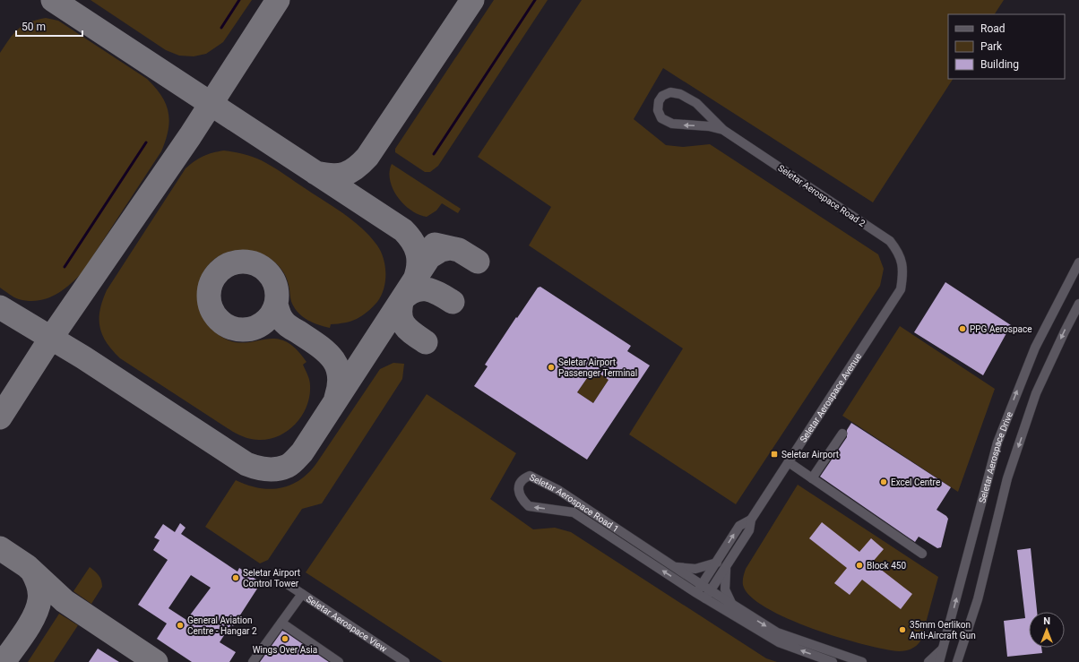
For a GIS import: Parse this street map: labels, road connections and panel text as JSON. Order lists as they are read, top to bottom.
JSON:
{
  "streets": {
    "street": [
      "Seletar Aerospace Road 2",
      "Seletar Aerospace Avenue",
      "Seletar Aerospace Drive",
      "Seletar Aerospace Road 1",
      "Seletar Aerospace View"
    ]
  },
  "crossings": [
    ["Seletar Aerospace Road 2", "Seletar Aerospace Avenue"],
    ["Seletar Aerospace Avenue", "Seletar Aerospace Road 1"]
  ],
  "places": {
    "other": [
      "PPG Aerospace",
      "Seletar Airport Passenger Terminal",
      "Excel Centre",
      "Block 450",
      "Seletar Airport Control Tower",
      "General Aviation Centre - Hangar 2",
      "35mm Oerlikon Anti-Aircraft Gun",
      "Wings Over Asia"
    ],
    "transit": ["Seletar Airport"]
  },
  "legend": ["Road", "Park", "Building"],
  "scale_bar": "50 m",
  "north": "top"
}
